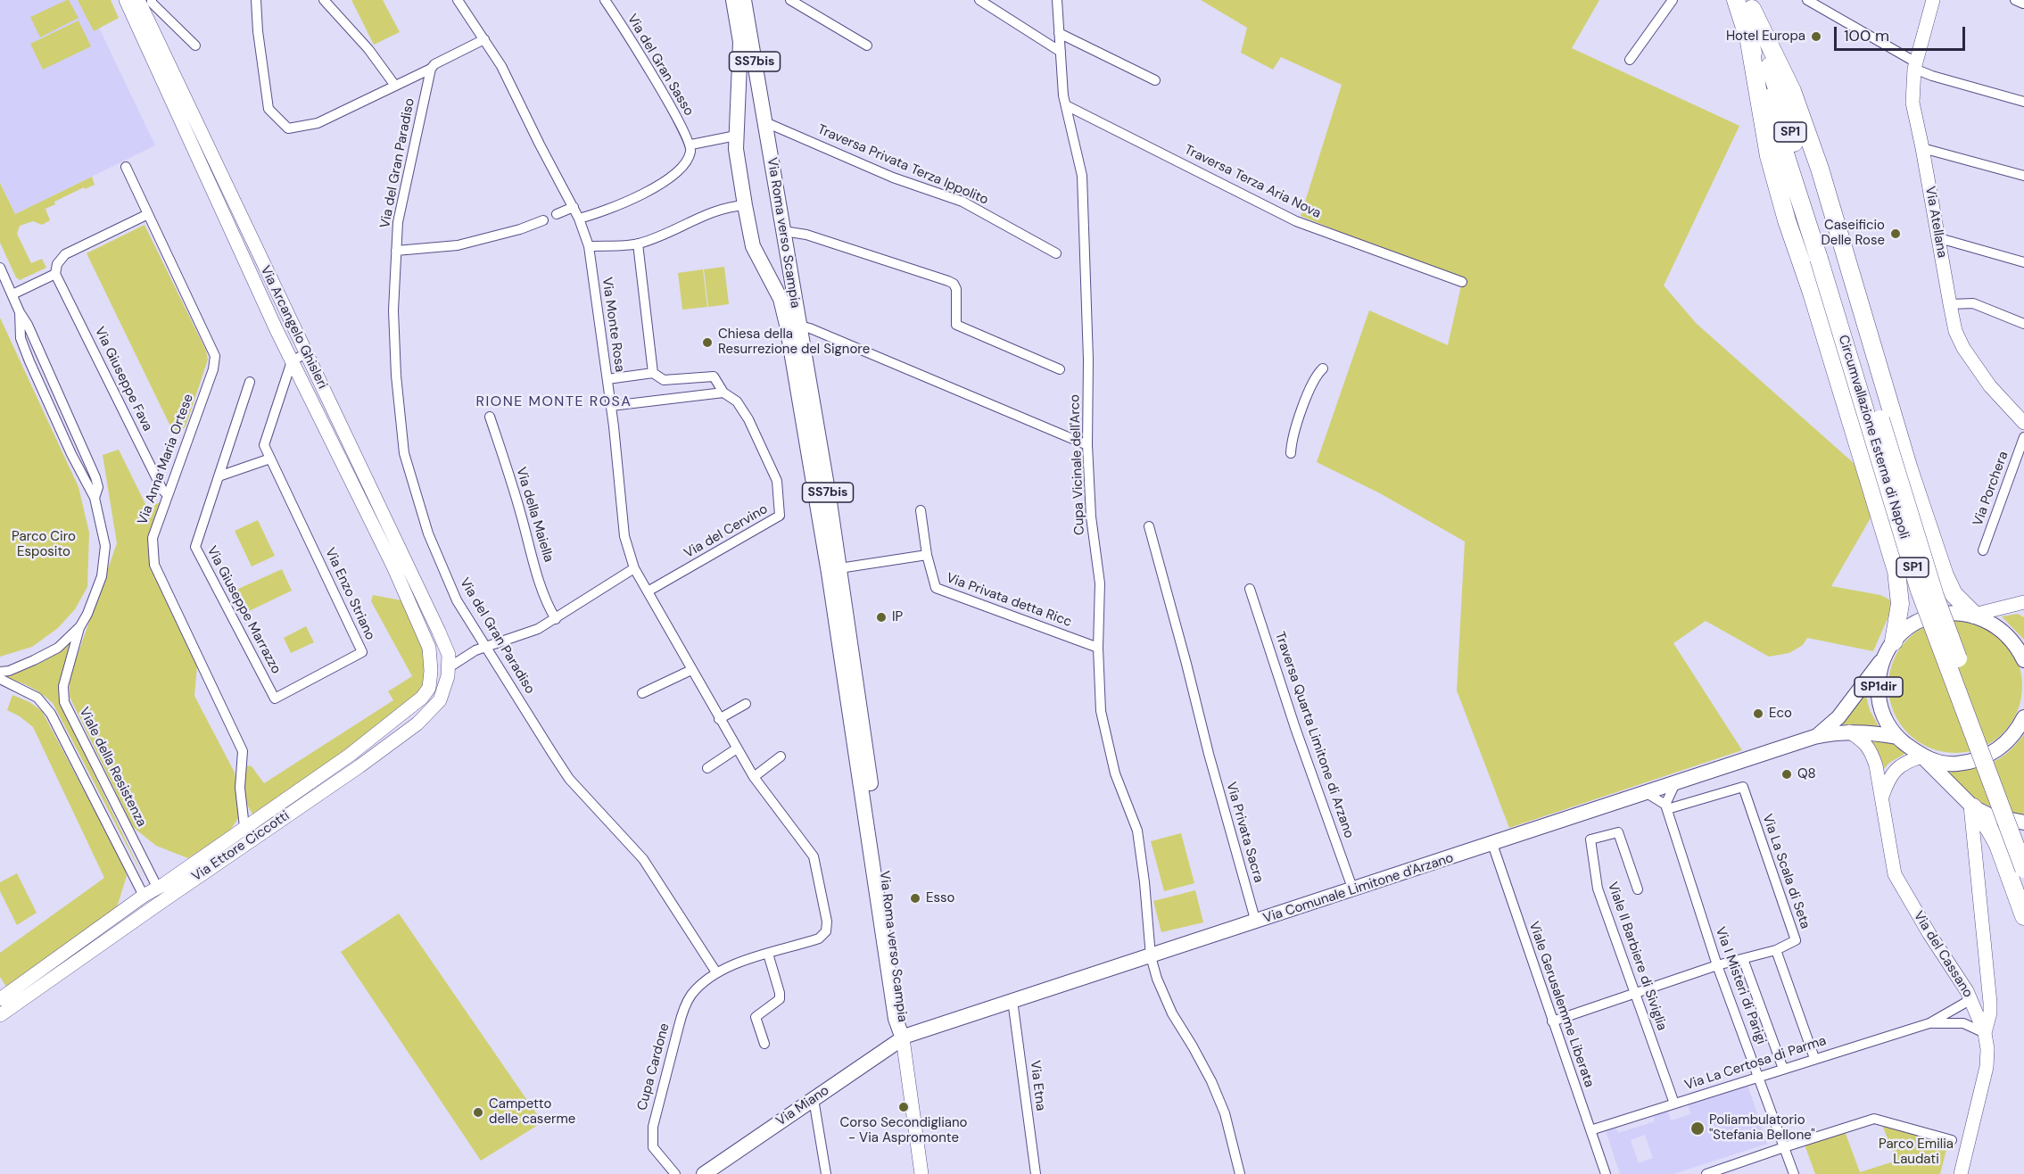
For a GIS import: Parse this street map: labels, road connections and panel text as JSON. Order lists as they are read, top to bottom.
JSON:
{
  "streets": {
    "highway": ["SP1", "Circumvallazione Esterna di Napoli"],
    "main road": [
      "SS7bis",
      "Via Roma verso Scampia",
      "SP1dir",
      "Via Comunale Limitone d'Arzano",
      "Via Miano"
    ],
    "street": [
      "Via del Gran Sasso",
      "Via del Gran Paradiso",
      "Traversa Privata Terza Ippolito",
      "Traversa Terza Aria Nova",
      "Via Atellana",
      "Via Monte Rosa",
      "Via Arcangelo Ghisleri",
      "Via Giuseppe Fava",
      "Via Anna Maria Ortese",
      "Cupa Vicinale dell'Arco",
      "Via Porchera",
      "Via della Maiella",
      "Via del Cervino",
      "Via Enzo Striano",
      "Via Privata detta Ricc",
      "Via Giuseppe Marrazzo",
      "Traversa Quarta Limitone di Arzano",
      "Viale della Resistenza",
      "Via Privata Sacra",
      "Via Ettore Ciccotti",
      "Via La Scala di Seta",
      "Via del Cassano",
      "Viale Il Barbiere di Siviglia",
      "Via I Misteri di Parigi",
      "Viale Gerusalemme Liberata",
      "Via La Certosa di Parma",
      "Cupa Cardone",
      "Via Etna"
    ]
  },
  "crossings": [
    ["Via del Gran Paradiso", "Via Monte Rosa"],
    ["Via del Gran Paradiso", "Cupa Cardone"],
    ["Traversa Privata Terza Ippolito", "Via Roma verso Scampia"],
    ["Traversa Terza Aria Nova", "Cupa Vicinale dell'Arco"],
    ["Via Roma verso Scampia", "Via Comunale Limitone d'Arzano"],
    ["Via Roma verso Scampia", "Via Miano"],
    ["Via Monte Rosa", "Via del Cervino"],
    ["Via Monte Rosa", "Cupa Cardone"],
    ["Via Arcangelo Ghisleri", "Via Enzo Striano"],
    ["Via Arcangelo Ghisleri", "Via Ettore Ciccotti"],
    ["Via Giuseppe Fava", "Via Anna Maria Ortese"],
    ["Via Anna Maria Ortese", "Via Ettore Ciccotti"],
    ["Cupa Vicinale dell'Arco", "Via Privata detta Ricc"],
    ["Cupa Vicinale dell'Arco", "Via Comunale Limitone d'Arzano"],
    ["Via Enzo Striano", "Via Giuseppe Marrazzo"],
    ["Traversa Quarta Limitone di Arzano", "Via Comunale Limitone d'Arzano"],
    ["Viale della Resistenza", "Via Ettore Ciccotti"],
    ["Via Privata Sacra", "Via Comunale Limitone d'Arzano"],
    ["Via La Scala di Seta", "Via I Misteri di Parigi"],
    ["Via Comunale Limitone d'Arzano", "Viale Gerusalemme Liberata"],
    ["Via Comunale Limitone d'Arzano", "Via Etna"],
    ["Via Comunale Limitone d'Arzano", "Via Miano"],
    ["Via del Cassano", "Via La Certosa di Parma"],
    ["Viale Il Barbiere di Siviglia", "Via La Certosa di Parma"],
    ["Via I Misteri di Parigi", "Via La Certosa di Parma"],
    ["Viale Gerusalemme Liberata", "Via La Certosa di Parma"]
  ],
  "districts": ["RIONE MONTE ROSA"],
  "parks": ["Parco Ciro Esposito", "Parco Emilia Laudati"],
  "places": [
    "Hotel Europa",
    "Caseificio Delle Rose",
    "Chiesa della Resurrezione del Signore",
    "IP",
    "Eco",
    "Q8",
    "Esso",
    "Corso Secondigliano - Via Aspromonte",
    "Campetto delle caserme",
    "Poliambulatorio \"Stefania Bellone\""
  ],
  "scale_bar": "100 m"
}
